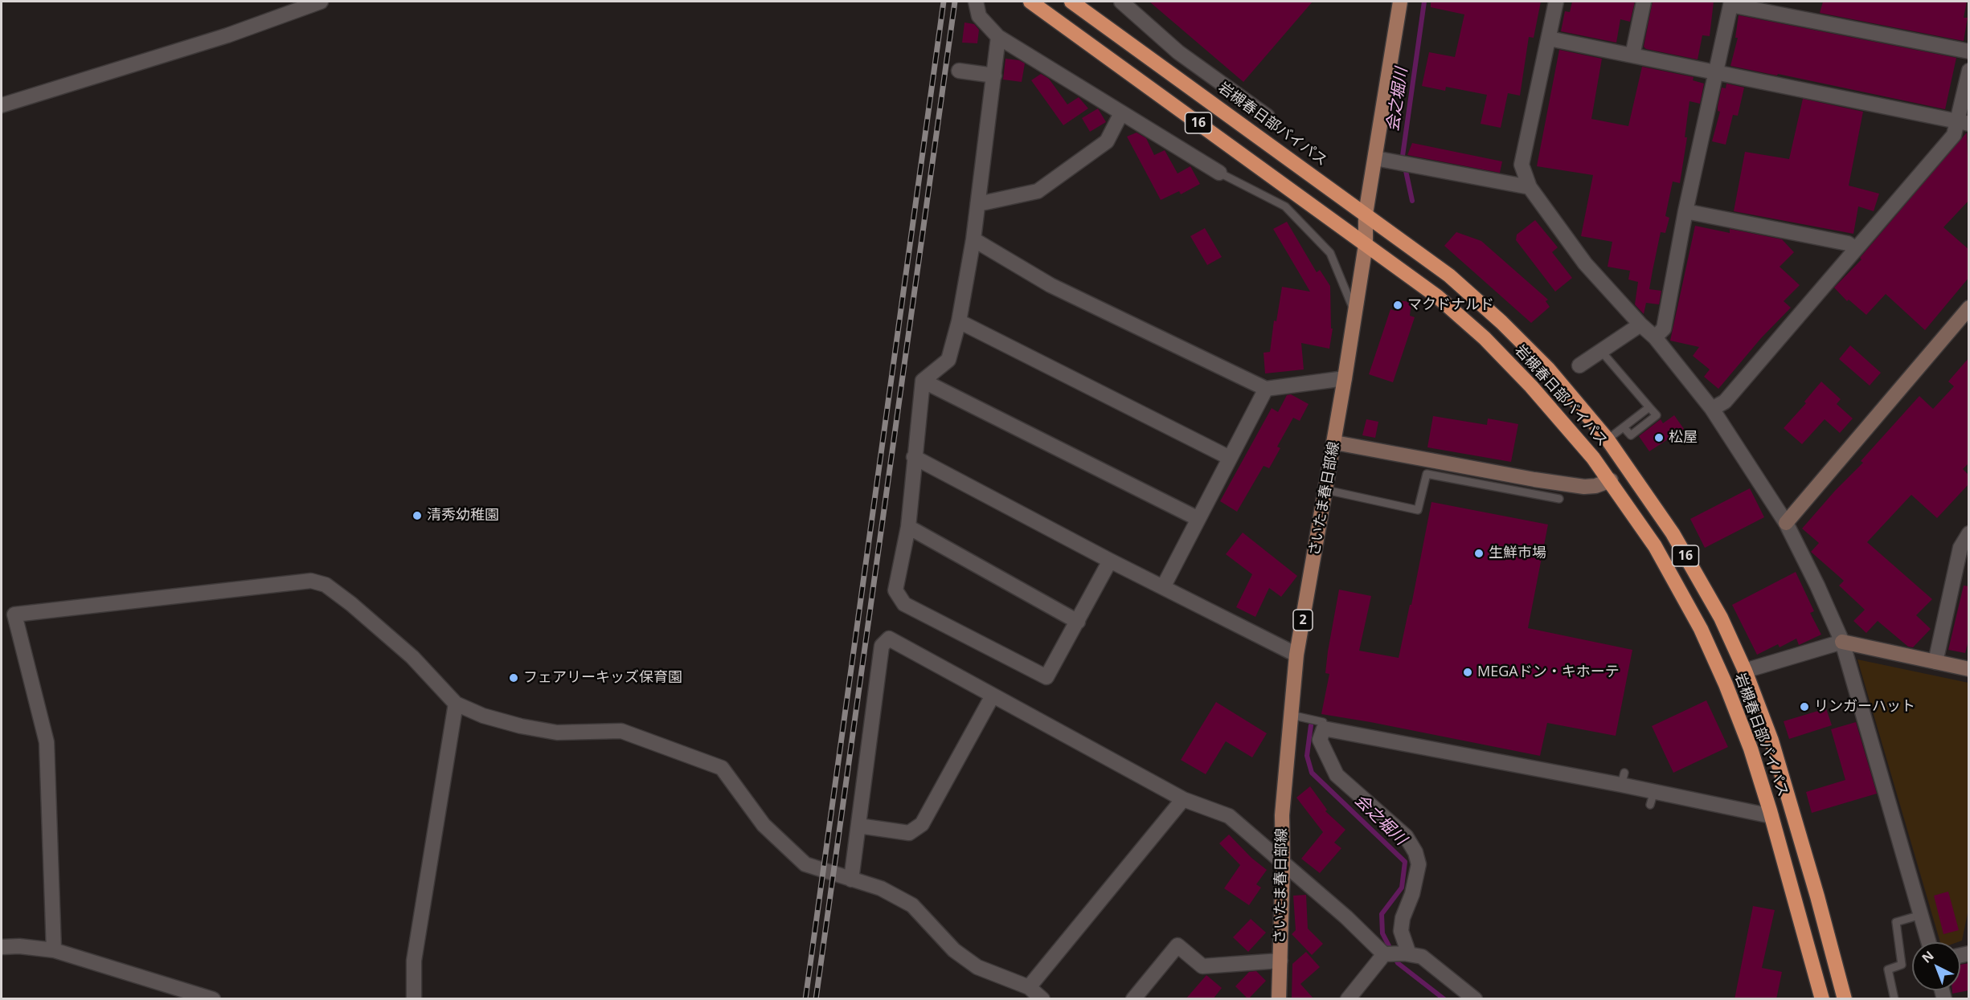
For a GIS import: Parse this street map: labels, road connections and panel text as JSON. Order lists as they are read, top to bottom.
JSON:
{
  "streets": {
    "highway": ["16", "岩槻春日部バイパス"],
    "main road": ["さいたま春日部線", "2"]
  },
  "crossings": [
    ["岩槻春日部バイパス", "さいたま春日部線"]
  ],
  "water": ["会之堀川"],
  "places": [
    "マクドナルド",
    "松屋",
    "清秀幼稚園",
    "生鮮市場",
    "MEGAドン・キホーテ",
    "フェアリーキッズ保育園",
    "リンガーハット"
  ],
  "north": "top left"
}
